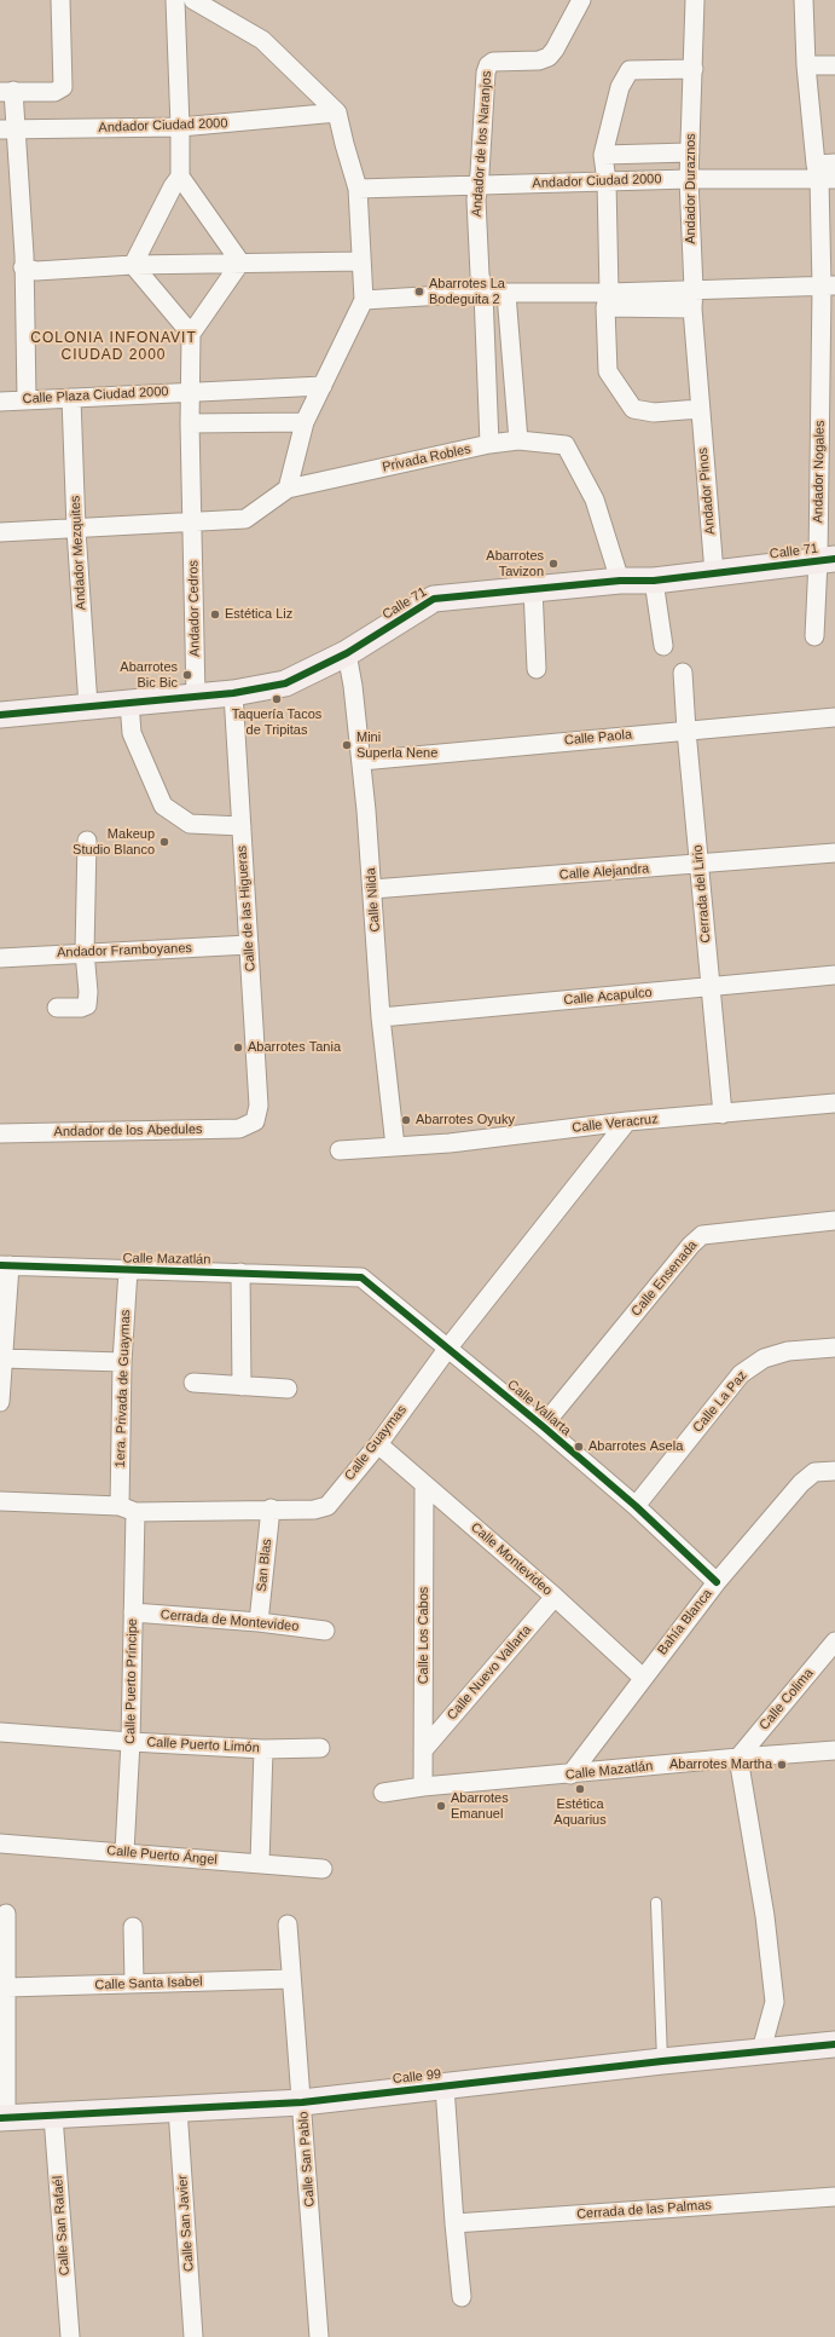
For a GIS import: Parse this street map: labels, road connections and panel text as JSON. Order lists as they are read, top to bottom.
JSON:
{
  "streets": {
    "street": [
      "Andador Ciudad 2000",
      "Andador de los Naranjos",
      "Andador Duraznos",
      "Calle Plaza Ciudad 2000",
      "Privada Robles",
      "Andador Nogales",
      "Andador Pinos",
      "Calle 71",
      "Andador Mezquites",
      "Andador Cedros",
      "Calle Paola",
      "Calle Alejandra",
      "Cerrada del Lirio",
      "Calle Nilda",
      "Calle de las Higueras",
      "Andador Framboyanes",
      "Calle Acapulco",
      "Calle Veracruz",
      "Andador de los Abedules",
      "Calle Mazatlán",
      "Calle Ensenada",
      "1era. Privada de Guaymas",
      "Calle La Paz",
      "Calle Vallarta",
      "Calle Guaymas",
      "Calle Montevideo",
      "San Blas",
      "Cerrada de Montevideo",
      "Bahía Blanca",
      "Calle Los Cabos",
      "Calle Nuevo Vallarta",
      "Calle Puerto Príncipe",
      "Calle Colima",
      "Calle Puerto Limón",
      "Calle Puerto Ángel",
      "Calle Santa Isabel",
      "Calle 99",
      "Calle San Pablo",
      "Cerrada de las Palmas",
      "Calle San Javier",
      "Calle San Rafaél"
    ]
  },
  "crossings": [
    ["Andador Ciudad 2000", "Andador de los Naranjos"],
    ["Andador Ciudad 2000", "Andador Duraznos"],
    ["Andador Ciudad 2000", "Andador Nogales"],
    ["Andador de los Naranjos", "Privada Robles"],
    ["Andador Duraznos", "Andador Pinos"],
    ["Calle Plaza Ciudad 2000", "Andador Mezquites"],
    ["Calle Plaza Ciudad 2000", "Andador Cedros"],
    ["Privada Robles", "Calle 71"],
    ["Andador Nogales", "Calle 71"],
    ["Andador Pinos", "Calle 71"],
    ["Calle 71", "Andador Mezquites"],
    ["Calle 71", "Andador Cedros"],
    ["Calle 71", "Calle Nilda"],
    ["Calle 71", "Calle de las Higueras"],
    ["Calle Paola", "Cerrada del Lirio"],
    ["Calle Paola", "Calle Nilda"],
    ["Calle Alejandra", "Cerrada del Lirio"],
    ["Calle Alejandra", "Calle Nilda"],
    ["Cerrada del Lirio", "Calle Acapulco"],
    ["Cerrada del Lirio", "Calle Veracruz"],
    ["Calle Nilda", "Calle Acapulco"],
    ["Calle Nilda", "Calle Veracruz"],
    ["Calle de las Higueras", "Andador Framboyanes"],
    ["Calle de las Higueras", "Andador de los Abedules"],
    ["Calle Veracruz", "Calle Guaymas"],
    ["Calle Mazatlán", "1era. Privada de Guaymas"],
    ["Calle Mazatlán", "Calle Vallarta"],
    ["Calle Mazatlán", "Bahía Blanca"],
    ["Calle Mazatlán", "Calle Los Cabos"],
    ["Calle Mazatlán", "Calle Colima"],
    ["Calle Ensenada", "Calle Vallarta"],
    ["1era. Privada de Guaymas", "Calle Guaymas"],
    ["1era. Privada de Guaymas", "Calle Puerto Príncipe"],
    ["Calle La Paz", "Calle Vallarta"],
    ["Calle Vallarta", "Calle Guaymas"],
    ["Calle Vallarta", "Bahía Blanca"],
    ["Calle Guaymas", "Calle Montevideo"],
    ["Calle Guaymas", "San Blas"],
    ["Calle Guaymas", "Calle Puerto Príncipe"],
    ["Calle Montevideo", "Bahía Blanca"],
    ["Calle Montevideo", "Calle Los Cabos"],
    ["Calle Montevideo", "Calle Nuevo Vallarta"],
    ["San Blas", "Cerrada de Montevideo"],
    ["Cerrada de Montevideo", "Calle Puerto Príncipe"],
    ["Calle Los Cabos", "Calle Nuevo Vallarta"],
    ["Calle Puerto Príncipe", "Calle Puerto Limón"],
    ["Calle Puerto Príncipe", "Calle Puerto Ángel"],
    ["Calle Santa Isabel", "Calle San Pablo"],
    ["Calle 99", "Calle San Pablo"],
    ["Calle 99", "Calle San Javier"],
    ["Calle 99", "Calle San Rafaél"]
  ],
  "districts": ["COLONIA INFONAVIT CIUDAD 2000"],
  "places": [
    "Abarrotes La Bodeguita 2",
    "Abarrotes Tavizon",
    "Estética Liz",
    "Abarrotes Bic Bic",
    "Taquería Tacos de Tripitas",
    "Mini Superla Nene",
    "Makeup Studio Blanco",
    "Abarrotes Tania",
    "Abarrotes Oyuky",
    "Abarrotes Asela",
    "Abarrotes Martha",
    "Estética Aquarius",
    "Abarrotes Emanuel"
  ]
}
